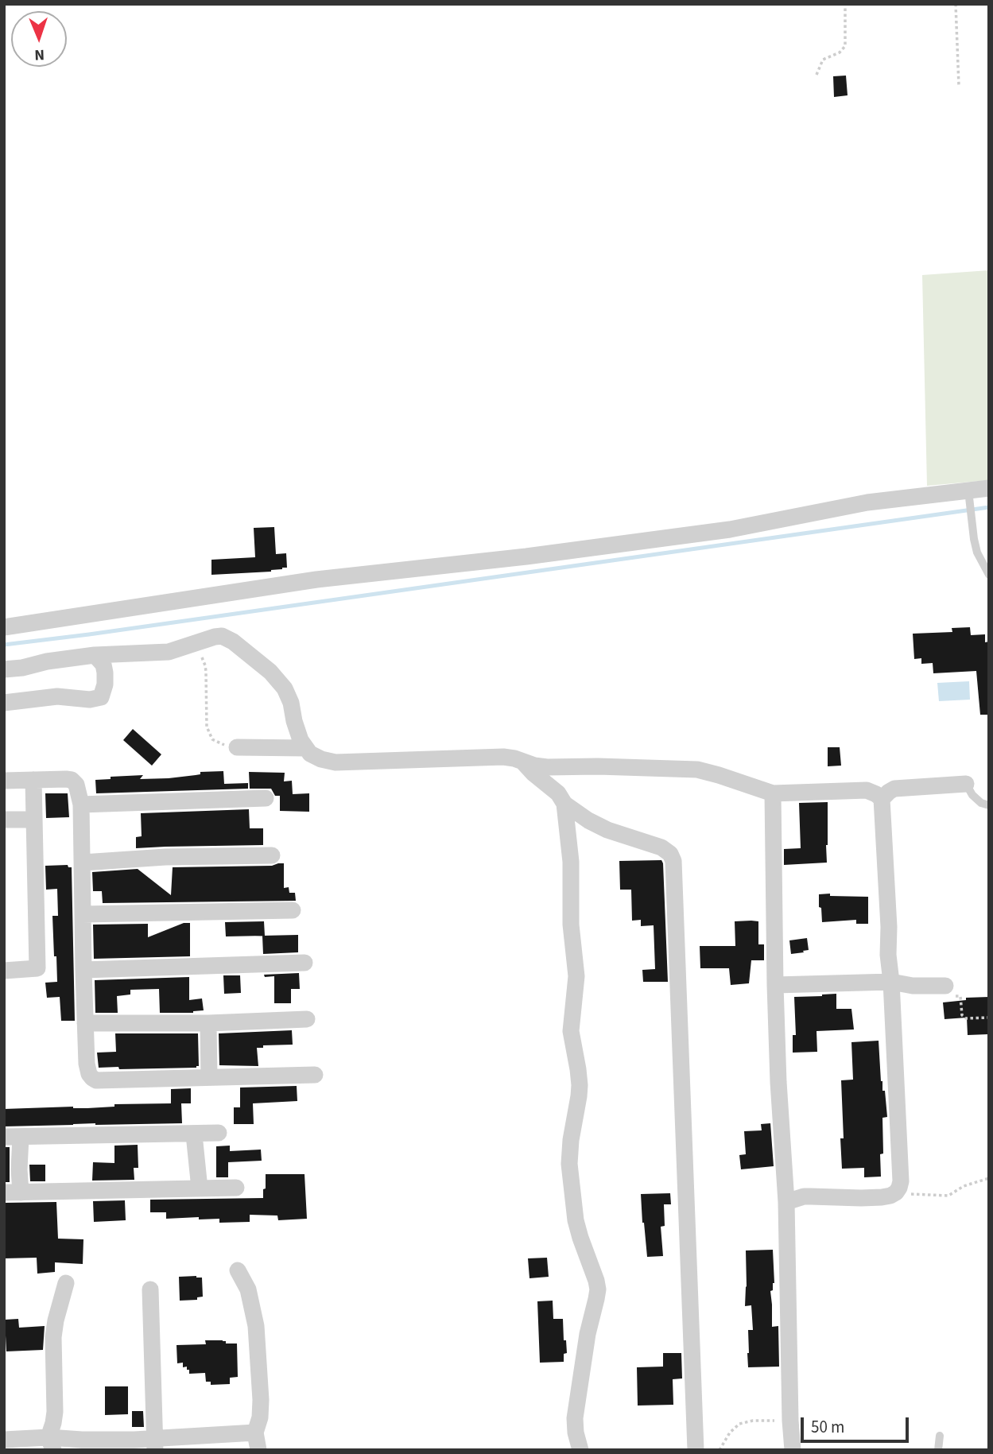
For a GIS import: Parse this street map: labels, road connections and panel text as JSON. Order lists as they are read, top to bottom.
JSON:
{
  "scale_bar": "50 m",
  "north": "bottom"
}
